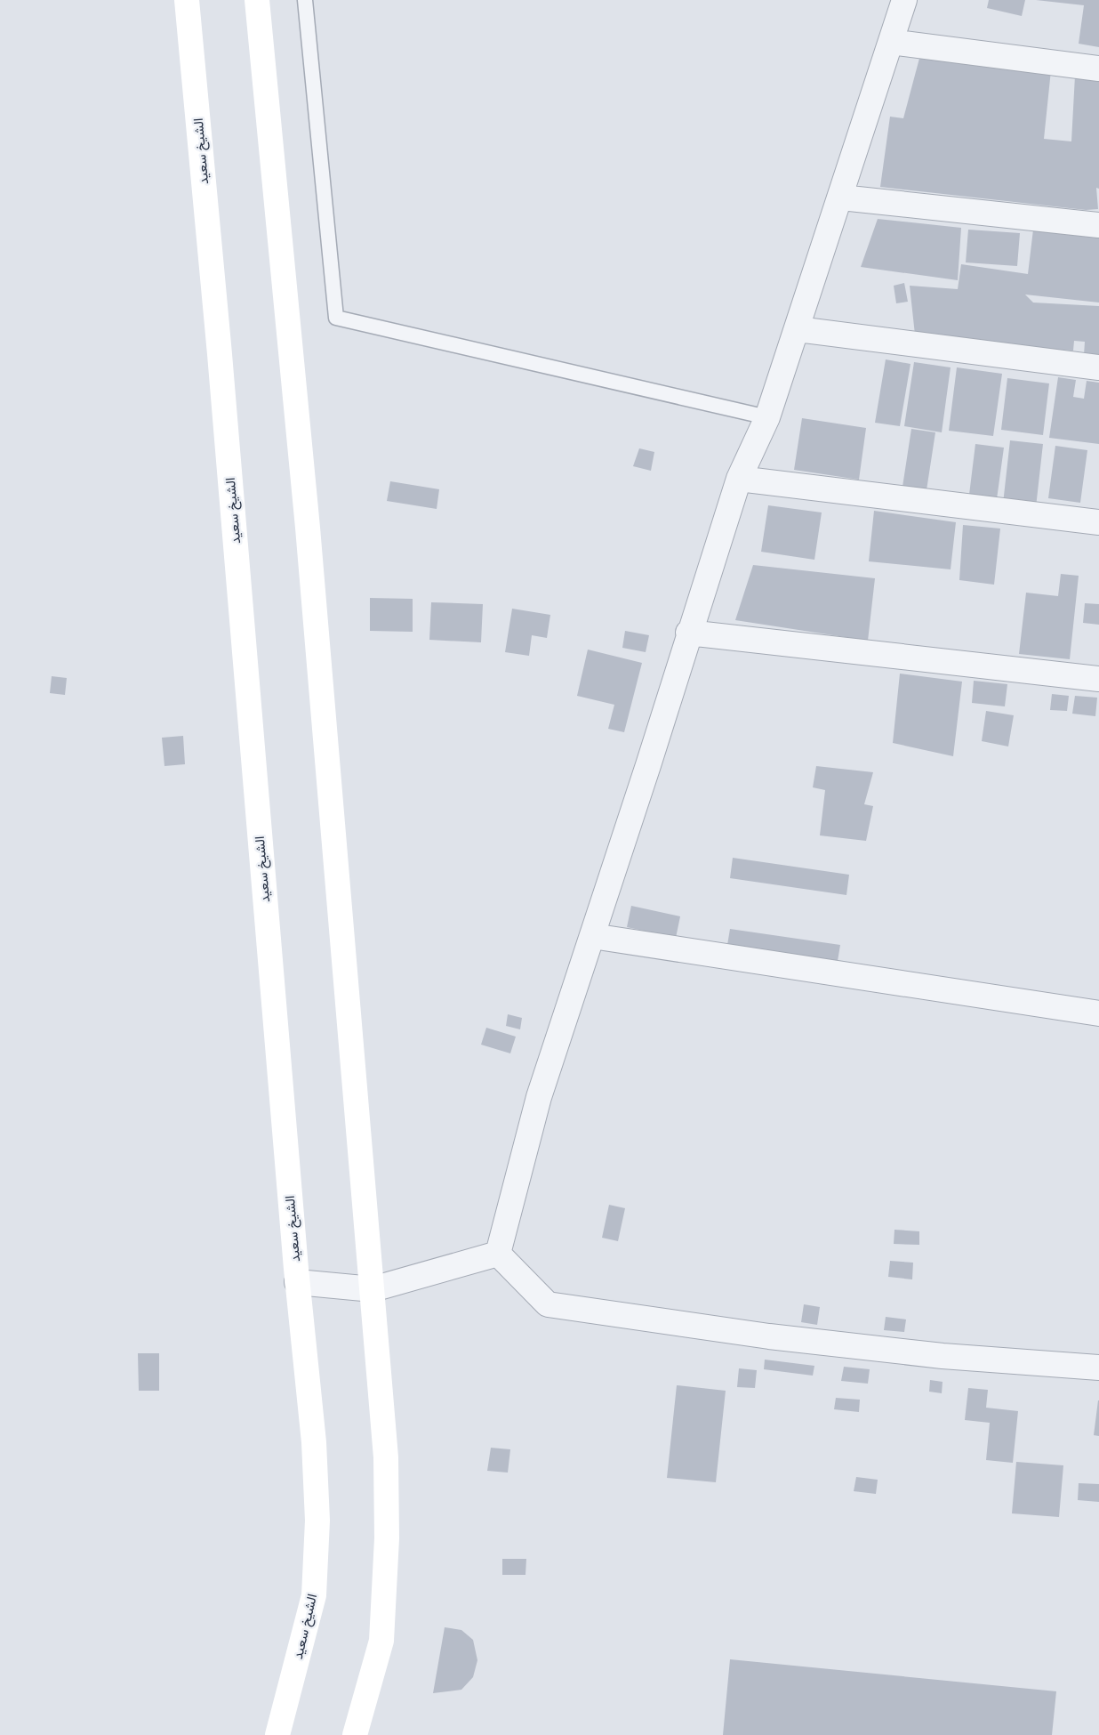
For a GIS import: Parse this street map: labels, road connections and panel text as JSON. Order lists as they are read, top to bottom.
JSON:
{
  "streets": {
    "main road": ["الشيخ سعيد"]
  }
}
